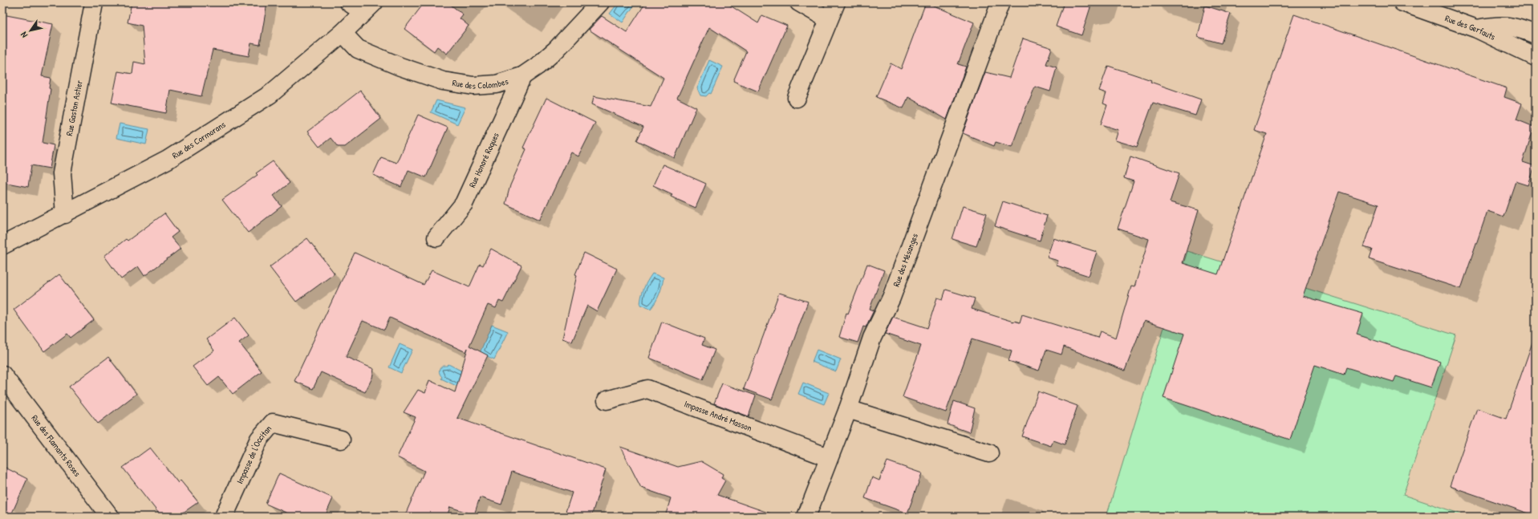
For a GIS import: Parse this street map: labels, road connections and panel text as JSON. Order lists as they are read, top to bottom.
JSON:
{
  "streets": {
    "street": [
      "Rue des Gerfauts",
      "Rue des Colombes",
      "Rue Gaston Astier",
      "Rue des Cormorans",
      "Rue Honoré Roques",
      "Rue des Mésanges",
      "Impasse André Masson",
      "Rue des Flamants Roses",
      "Impasse de l'Occitan"
    ]
  },
  "crossings": [
    ["Rue des Colombes", "Rue des Cormorans"],
    ["Rue des Colombes", "Rue Honoré Roques"],
    ["Rue Gaston Astier", "Rue des Cormorans"],
    ["Rue des Mésanges", "Impasse André Masson"]
  ],
  "north": "bottom left"
}
